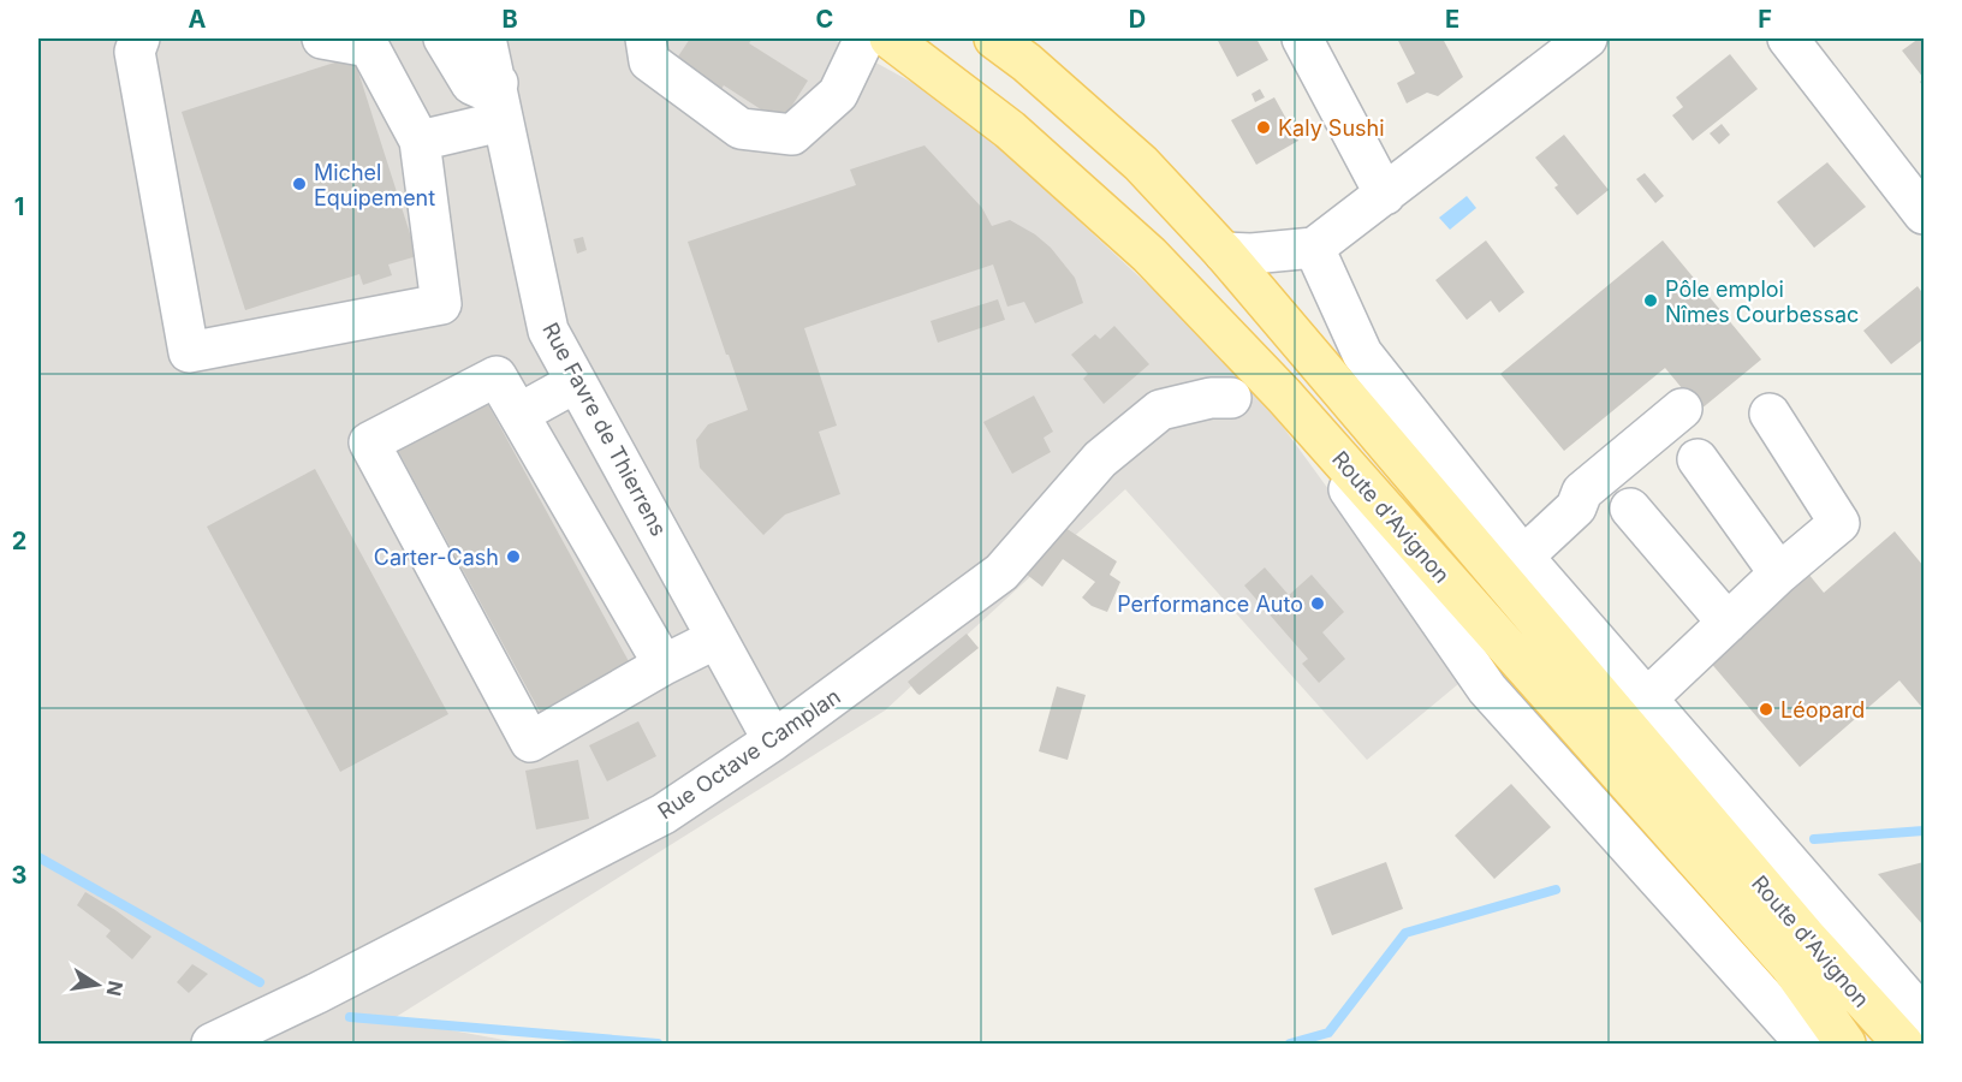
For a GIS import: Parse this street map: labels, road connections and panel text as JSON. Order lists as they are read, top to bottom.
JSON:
{
  "streets": {
    "main road": ["Route d'Avignon"],
    "street": ["Rue Favre de Thierrens", "Rue Octave Camplan"]
  },
  "crossings": [
    ["Rue Favre de Thierrens", "Rue Octave Camplan"]
  ],
  "places": [
    "Kaly Sushi",
    "Michel Equipement",
    "Pôle emploi Nîmes Courbessac",
    "Carter-Cash",
    "Performance Auto",
    "Léopard"
  ],
  "north": "right",
  "grid": {
    "columns": [
      "A",
      "B",
      "C",
      "D",
      "E",
      "F"
    ],
    "rows": ["1", "2", "3"]
  }
}
